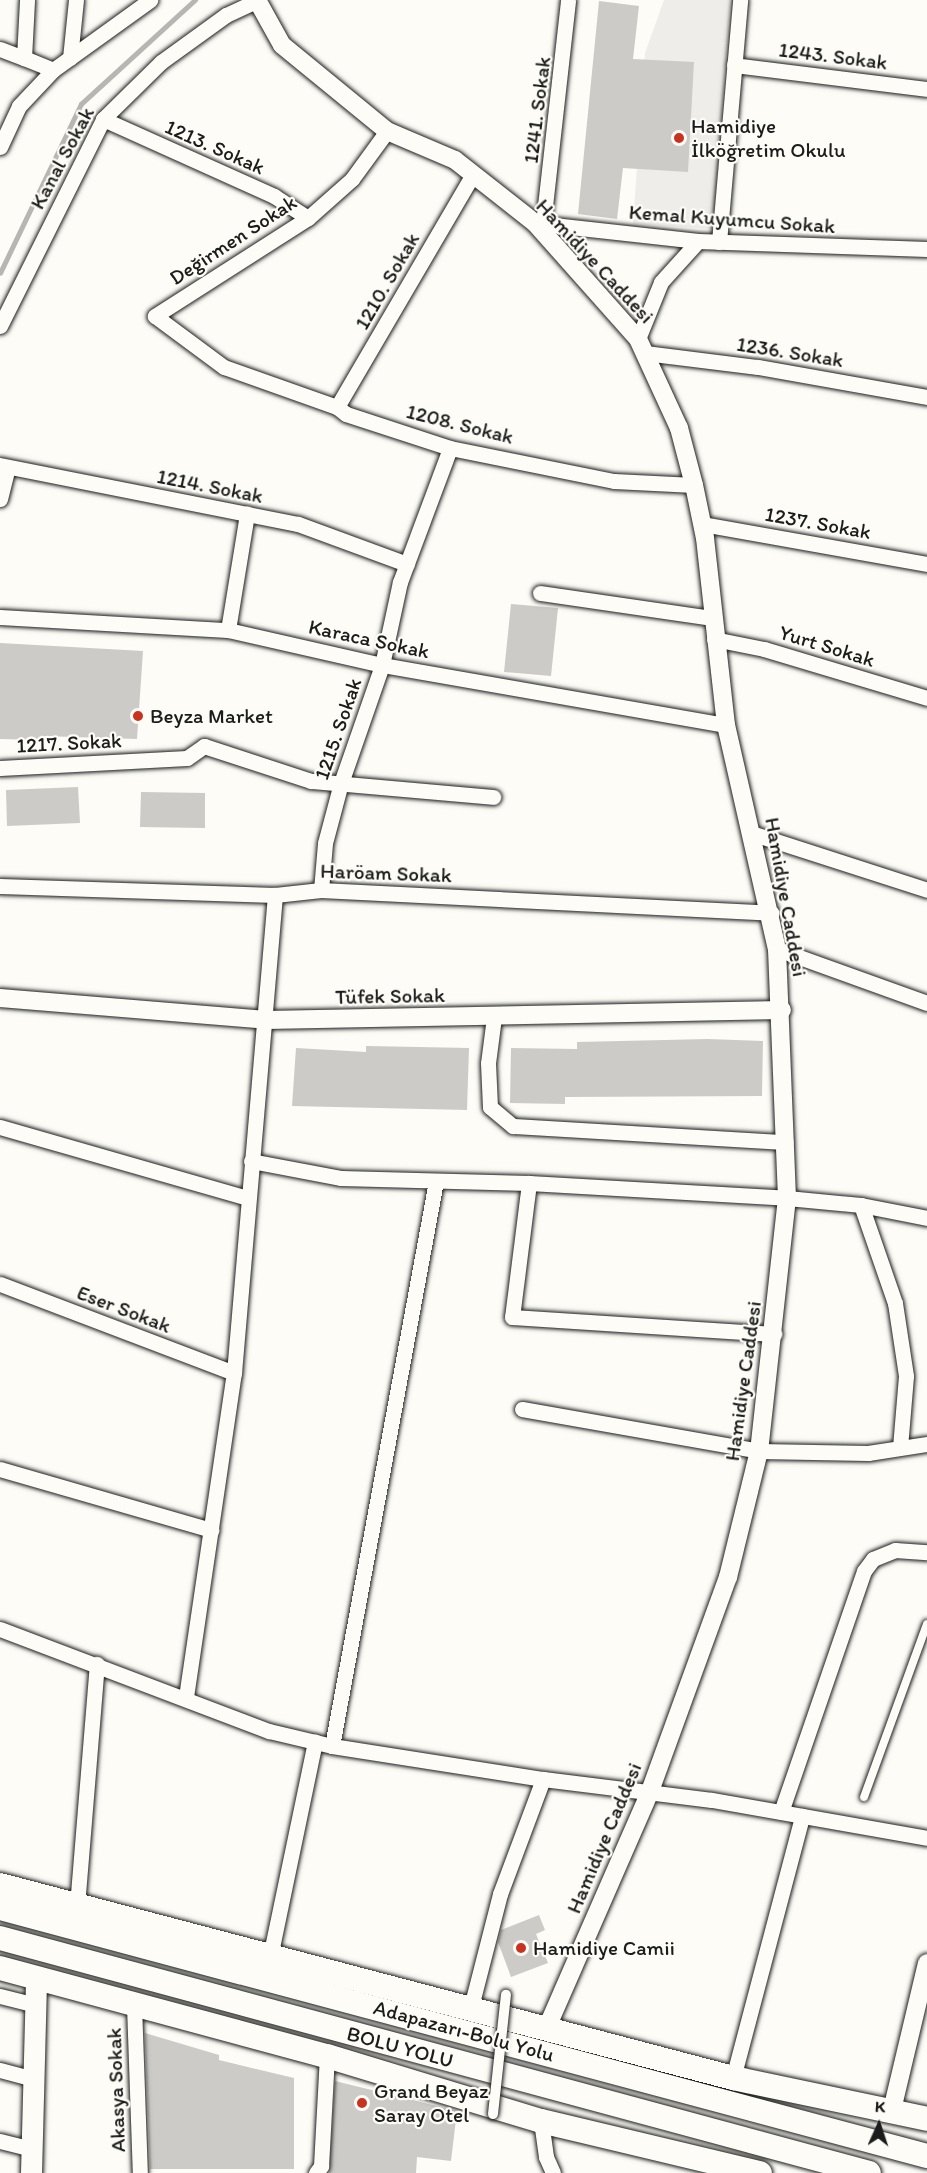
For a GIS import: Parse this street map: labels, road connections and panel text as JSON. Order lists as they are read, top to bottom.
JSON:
{
  "streets": {
    "highway": ["Adapazarı-Bolu Yolu", "BOLU YOLU"],
    "street": [
      "1243. Sokak",
      "1241. Sokak",
      "1213. Sokak",
      "Kanal Sokak",
      "Kemal Kuyumcu Sokak",
      "Değirmen Sokak",
      "Hamidiye Caddesi",
      "1210. Sokak",
      "1236. Sokak",
      "1208. Sokak",
      "1214. Sokak",
      "1237. Sokak",
      "Karaca Sokak",
      "Yurt Sokak",
      "1215. Sokak",
      "1217. Sokak",
      "Haröam Sokak",
      "Tüfek Sokak",
      "Eser Sokak",
      "Akasya Sokak"
    ]
  },
  "crossings": [
    ["1241. Sokak", "Kemal Kuyumcu Sokak"],
    ["1241. Sokak", "Hamidiye Caddesi"],
    ["1213. Sokak", "Kanal Sokak"],
    ["1213. Sokak", "Değirmen Sokak"],
    ["Kanal Sokak", "Hamidiye Caddesi"],
    ["Kemal Kuyumcu Sokak", "Hamidiye Caddesi"],
    ["Değirmen Sokak", "Hamidiye Caddesi"],
    ["Değirmen Sokak", "1208. Sokak"],
    ["Hamidiye Caddesi", "1210. Sokak"],
    ["Hamidiye Caddesi", "1236. Sokak"],
    ["Hamidiye Caddesi", "1208. Sokak"],
    ["Hamidiye Caddesi", "1237. Sokak"],
    ["Hamidiye Caddesi", "Karaca Sokak"],
    ["Hamidiye Caddesi", "Yurt Sokak"],
    ["Hamidiye Caddesi", "Haröam Sokak"],
    ["Hamidiye Caddesi", "Tüfek Sokak"],
    ["1210. Sokak", "1208. Sokak"],
    ["1208. Sokak", "1215. Sokak"],
    ["1214. Sokak", "1215. Sokak"],
    ["Karaca Sokak", "1215. Sokak"],
    ["1215. Sokak", "1217. Sokak"],
    ["1215. Sokak", "Haröam Sokak"]
  ],
  "places": [
    "Hamidiye İlköğretim Okulu",
    "Beyza Market",
    "Hamidiye Camii",
    "Grand Beyaz Saray Otel"
  ],
  "north": "top"
}
